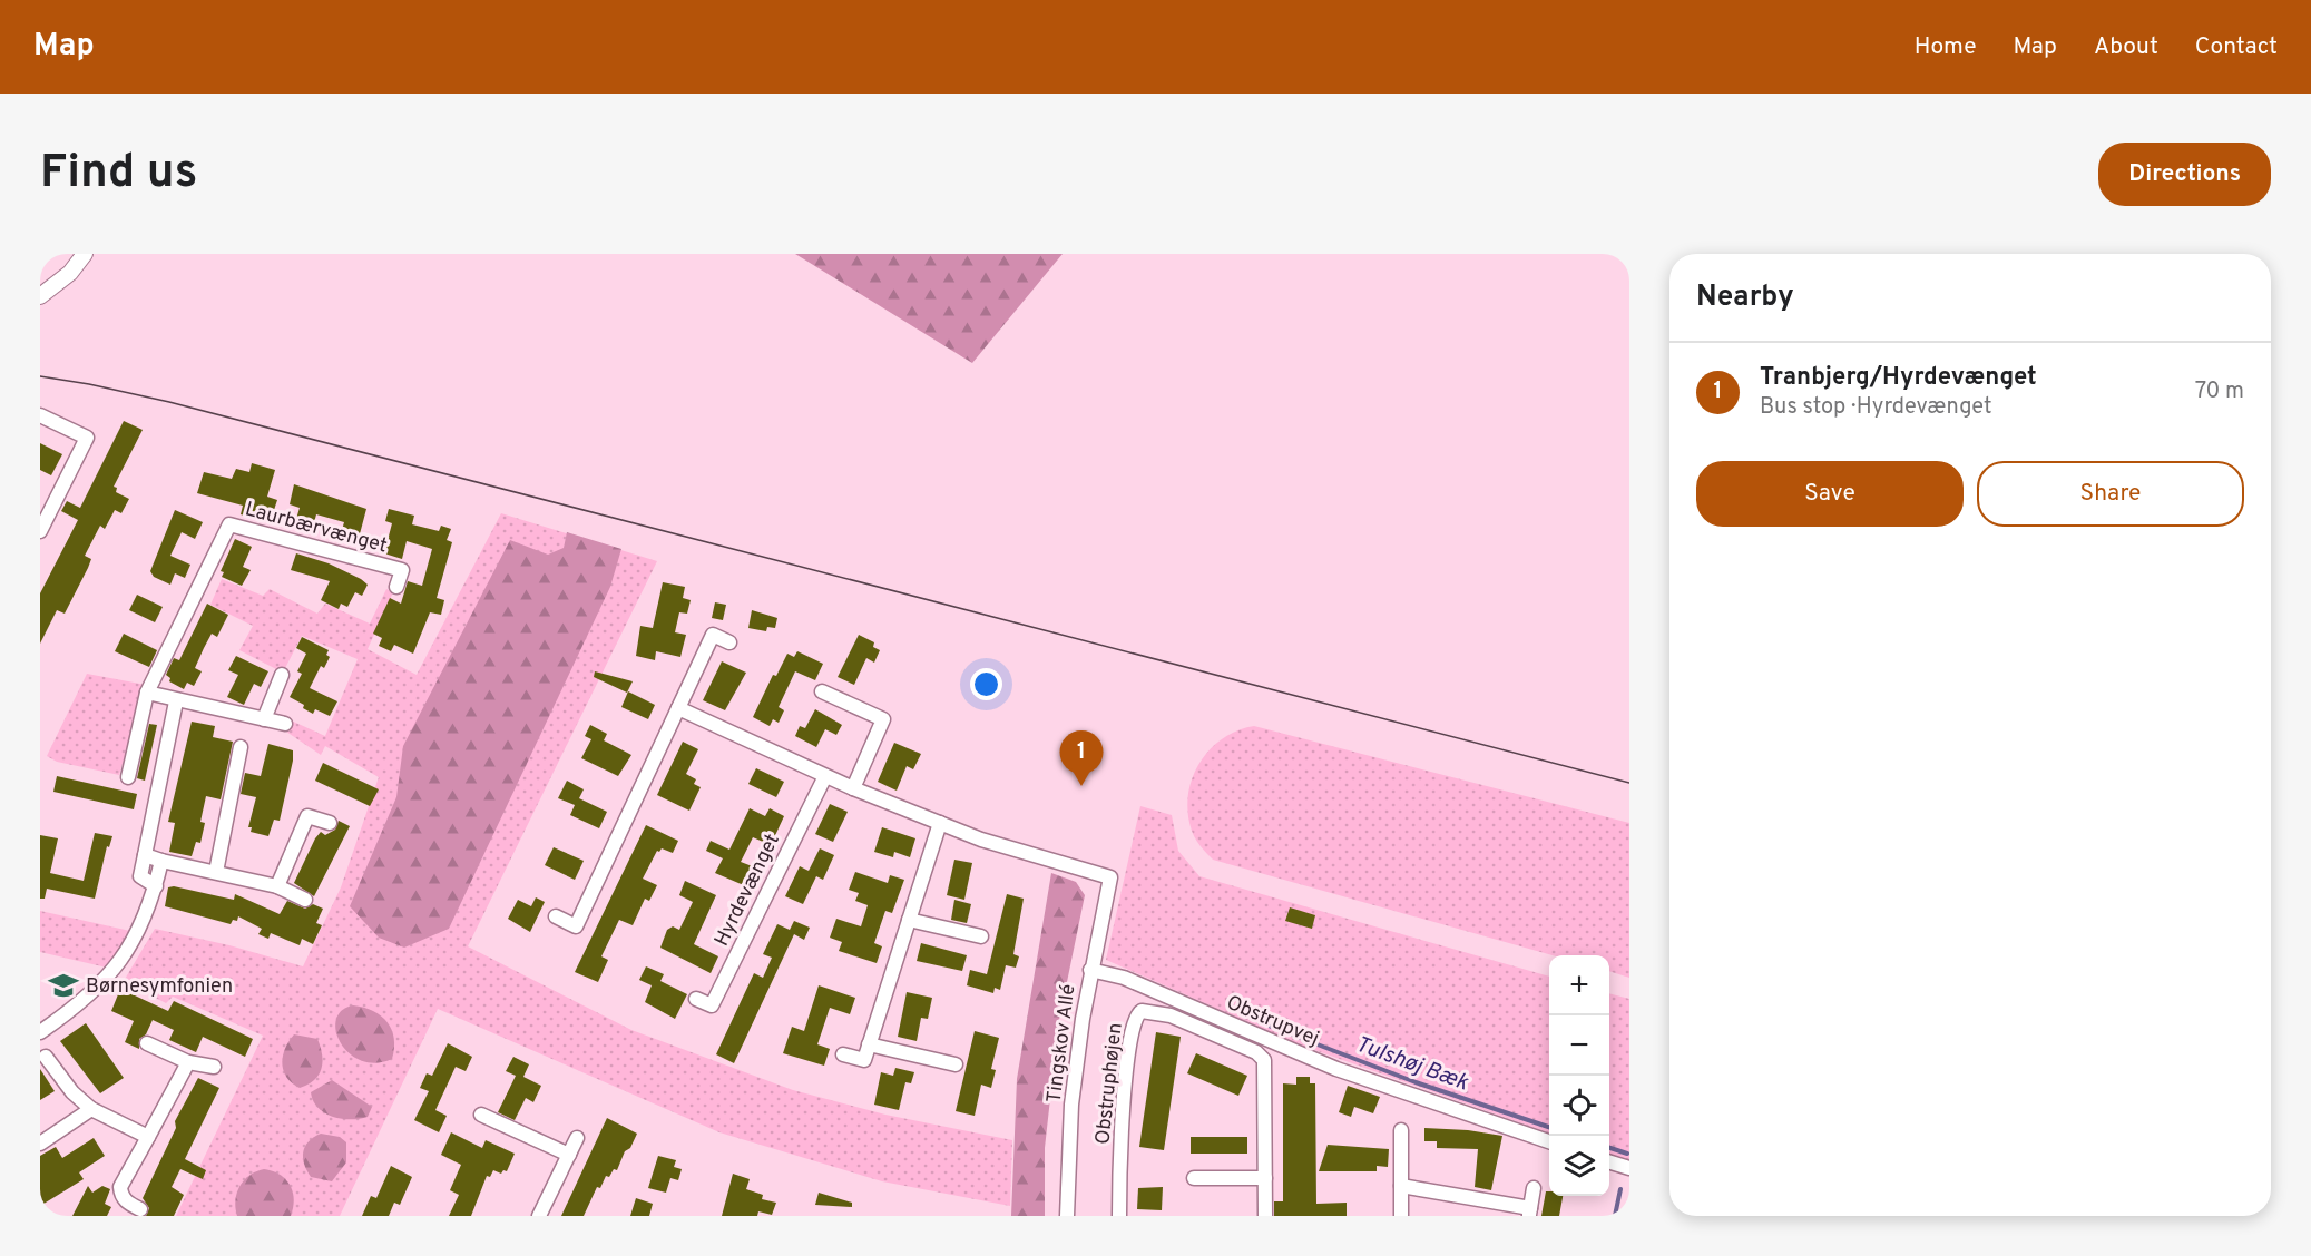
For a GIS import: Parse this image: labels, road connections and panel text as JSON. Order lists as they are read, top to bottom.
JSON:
{
  "streets": {
    "street": [
      "Laurbærvænget",
      "Hyrdevænget",
      "Obstrupvej",
      "Tingskov Allé",
      "Obstruphøjen"
    ]
  },
  "crossings": [
    ["Obstrupvej", "Tingskov Allé"]
  ],
  "water": ["Tulshøj Bæk"],
  "places": {
    "school or university": ["Børnesymfonien"]
  },
  "page": {
    "header": "Map",
    "nav": [
      "Home",
      "Map",
      "About",
      "Contact"
    ],
    "buttons": [
      "Directions",
      ["Save", "Share"]
    ],
    "title": "Find us",
    "heading": "Nearby",
    "list": [
      {
        "mark": "1",
        "name": "Tranbjerg/Hyrdevænget",
        "note": "Bus stop · Hyrdevænget",
        "value": "70 m"
      }
    ],
    "pins": "1",
    "map_buttons": ["+", "−"]
  }
}
